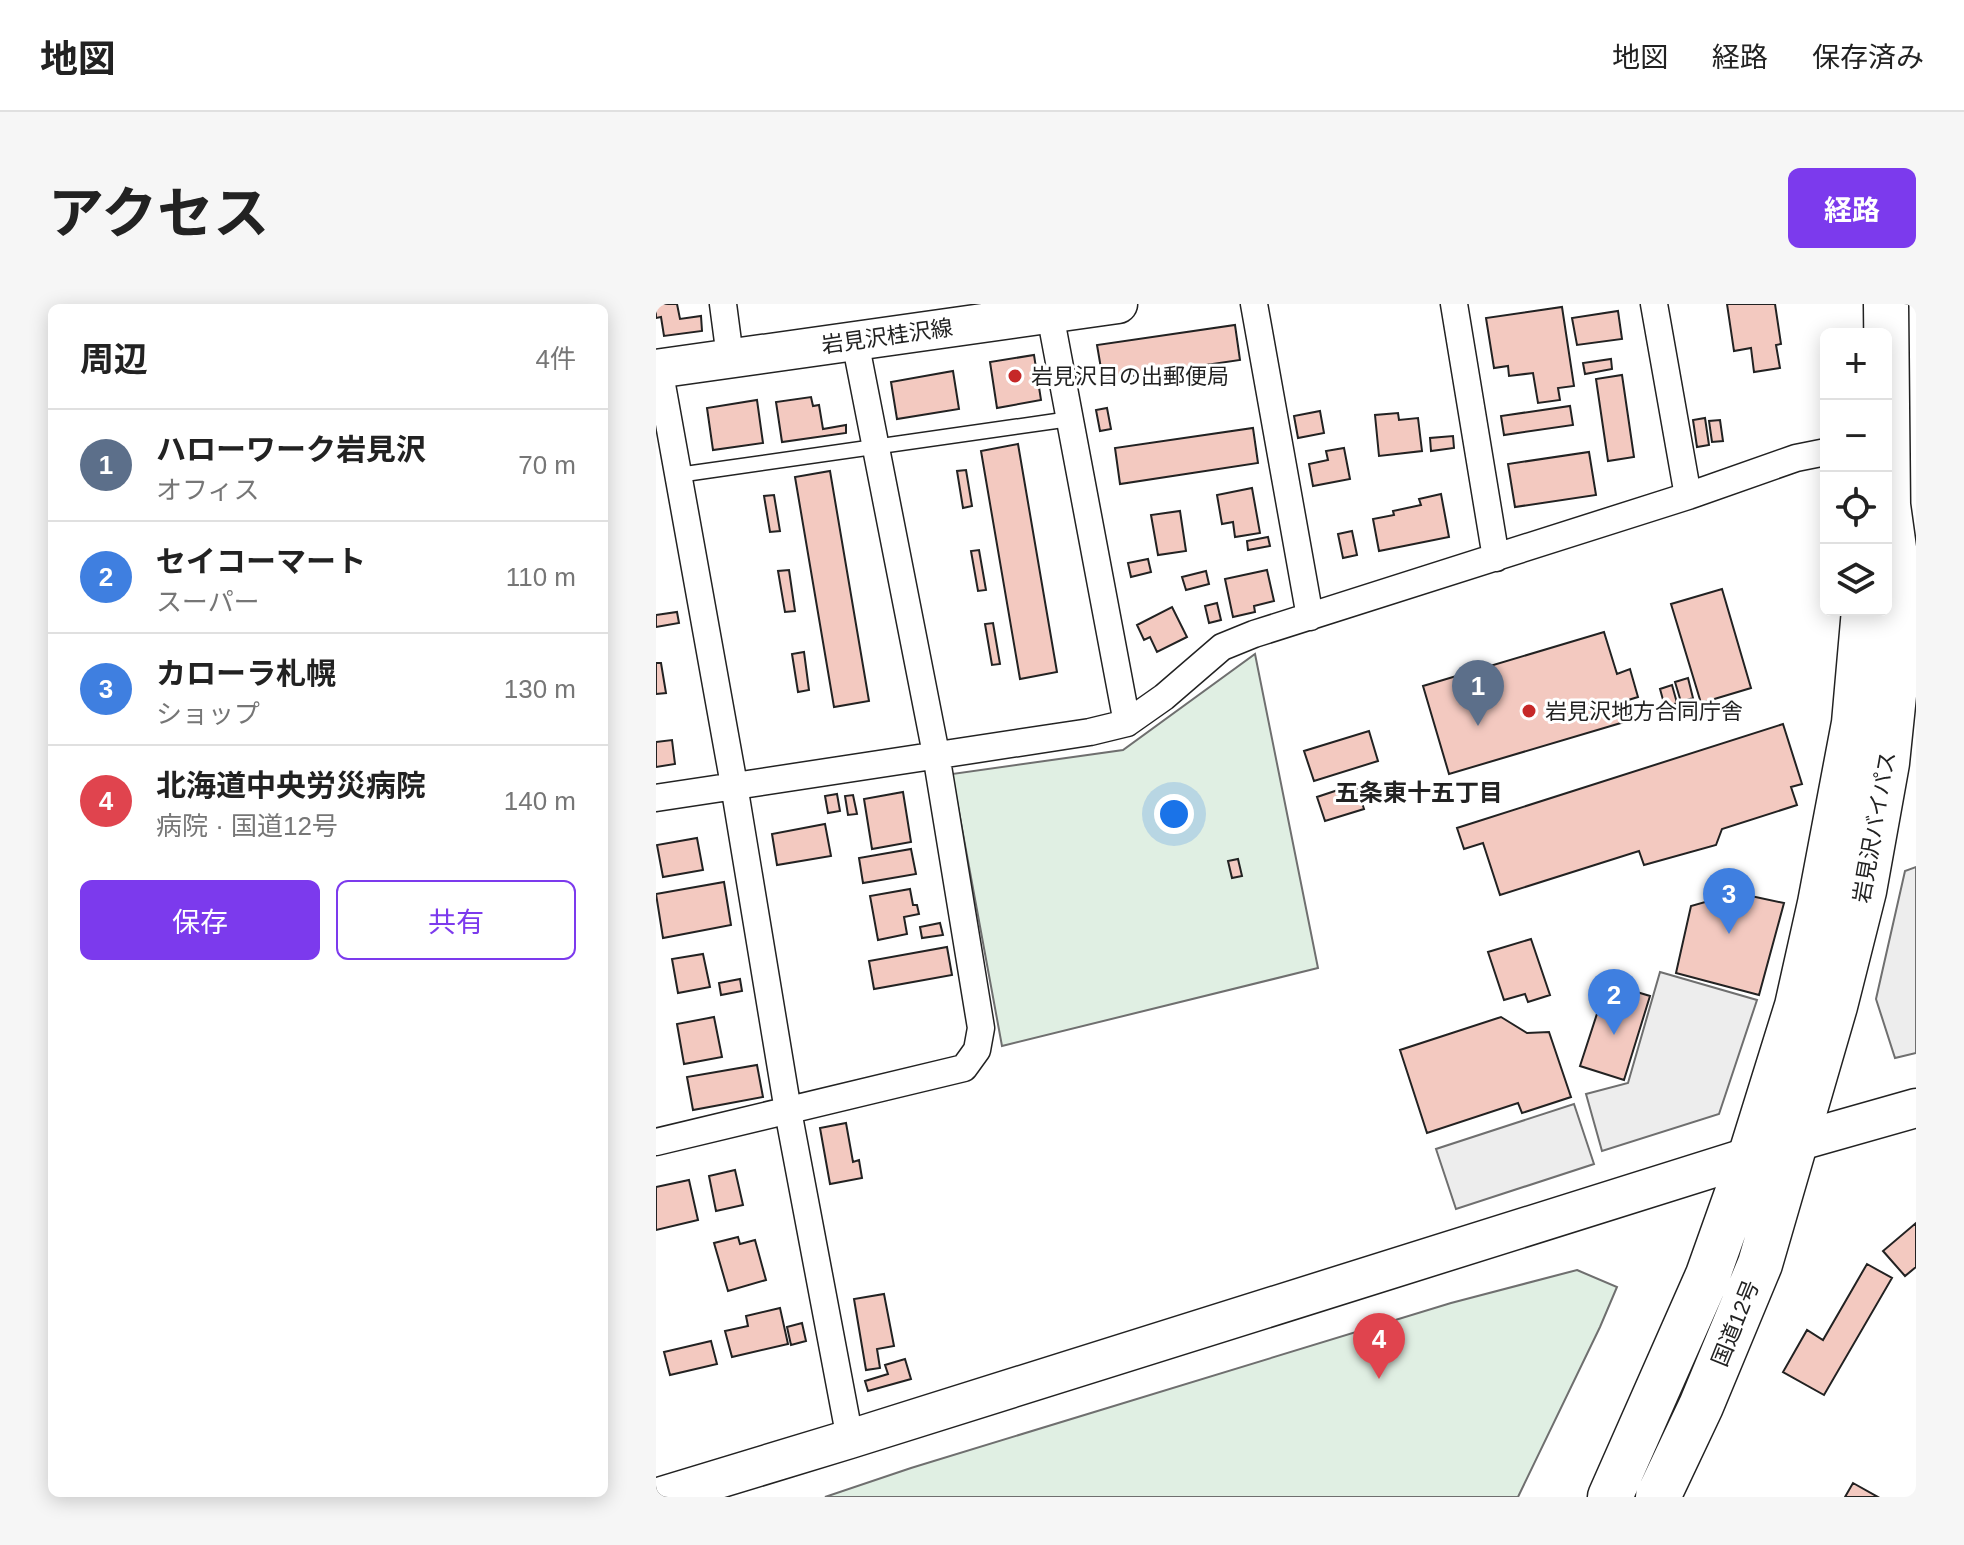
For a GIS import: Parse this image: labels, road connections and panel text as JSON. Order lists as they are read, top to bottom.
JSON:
{
  "streets": {
    "highway": ["岩見沢バイパス", "国道12号"],
    "street": ["岩見沢桂沢線"]
  },
  "crossings": [
    ["岩見沢バイパス", "国道12号"]
  ],
  "districts": ["五条東十五丁目"],
  "places": ["岩見沢日の出郵便局", "岩見沢地方合同庁舎"],
  "page": {
    "header": "地図",
    "nav": ["地図", "経路", "保存済み"],
    "title": "アクセス",
    "buttons": [
      "経路",
      ["保存", "共有"]
    ],
    "heading": ["周辺", "4件"],
    "map_buttons": ["+", "−"],
    "list": [
      {
        "mark": "1",
        "name": "ハローワーク岩見沢",
        "note": "オフィス",
        "value": "70 m"
      },
      {
        "mark": "2",
        "name": "セイコーマート",
        "note": "スーパー",
        "value": "110 m"
      },
      {
        "mark": "3",
        "name": "カローラ札幌",
        "note": "ショップ",
        "value": "130 m"
      },
      {
        "mark": "4",
        "name": "北海道中央労災病院",
        "note": "病院 · 国道12号",
        "value": "140 m"
      }
    ],
    "pins": [
      "1",
      "3",
      "2",
      "4"
    ]
  }
}
